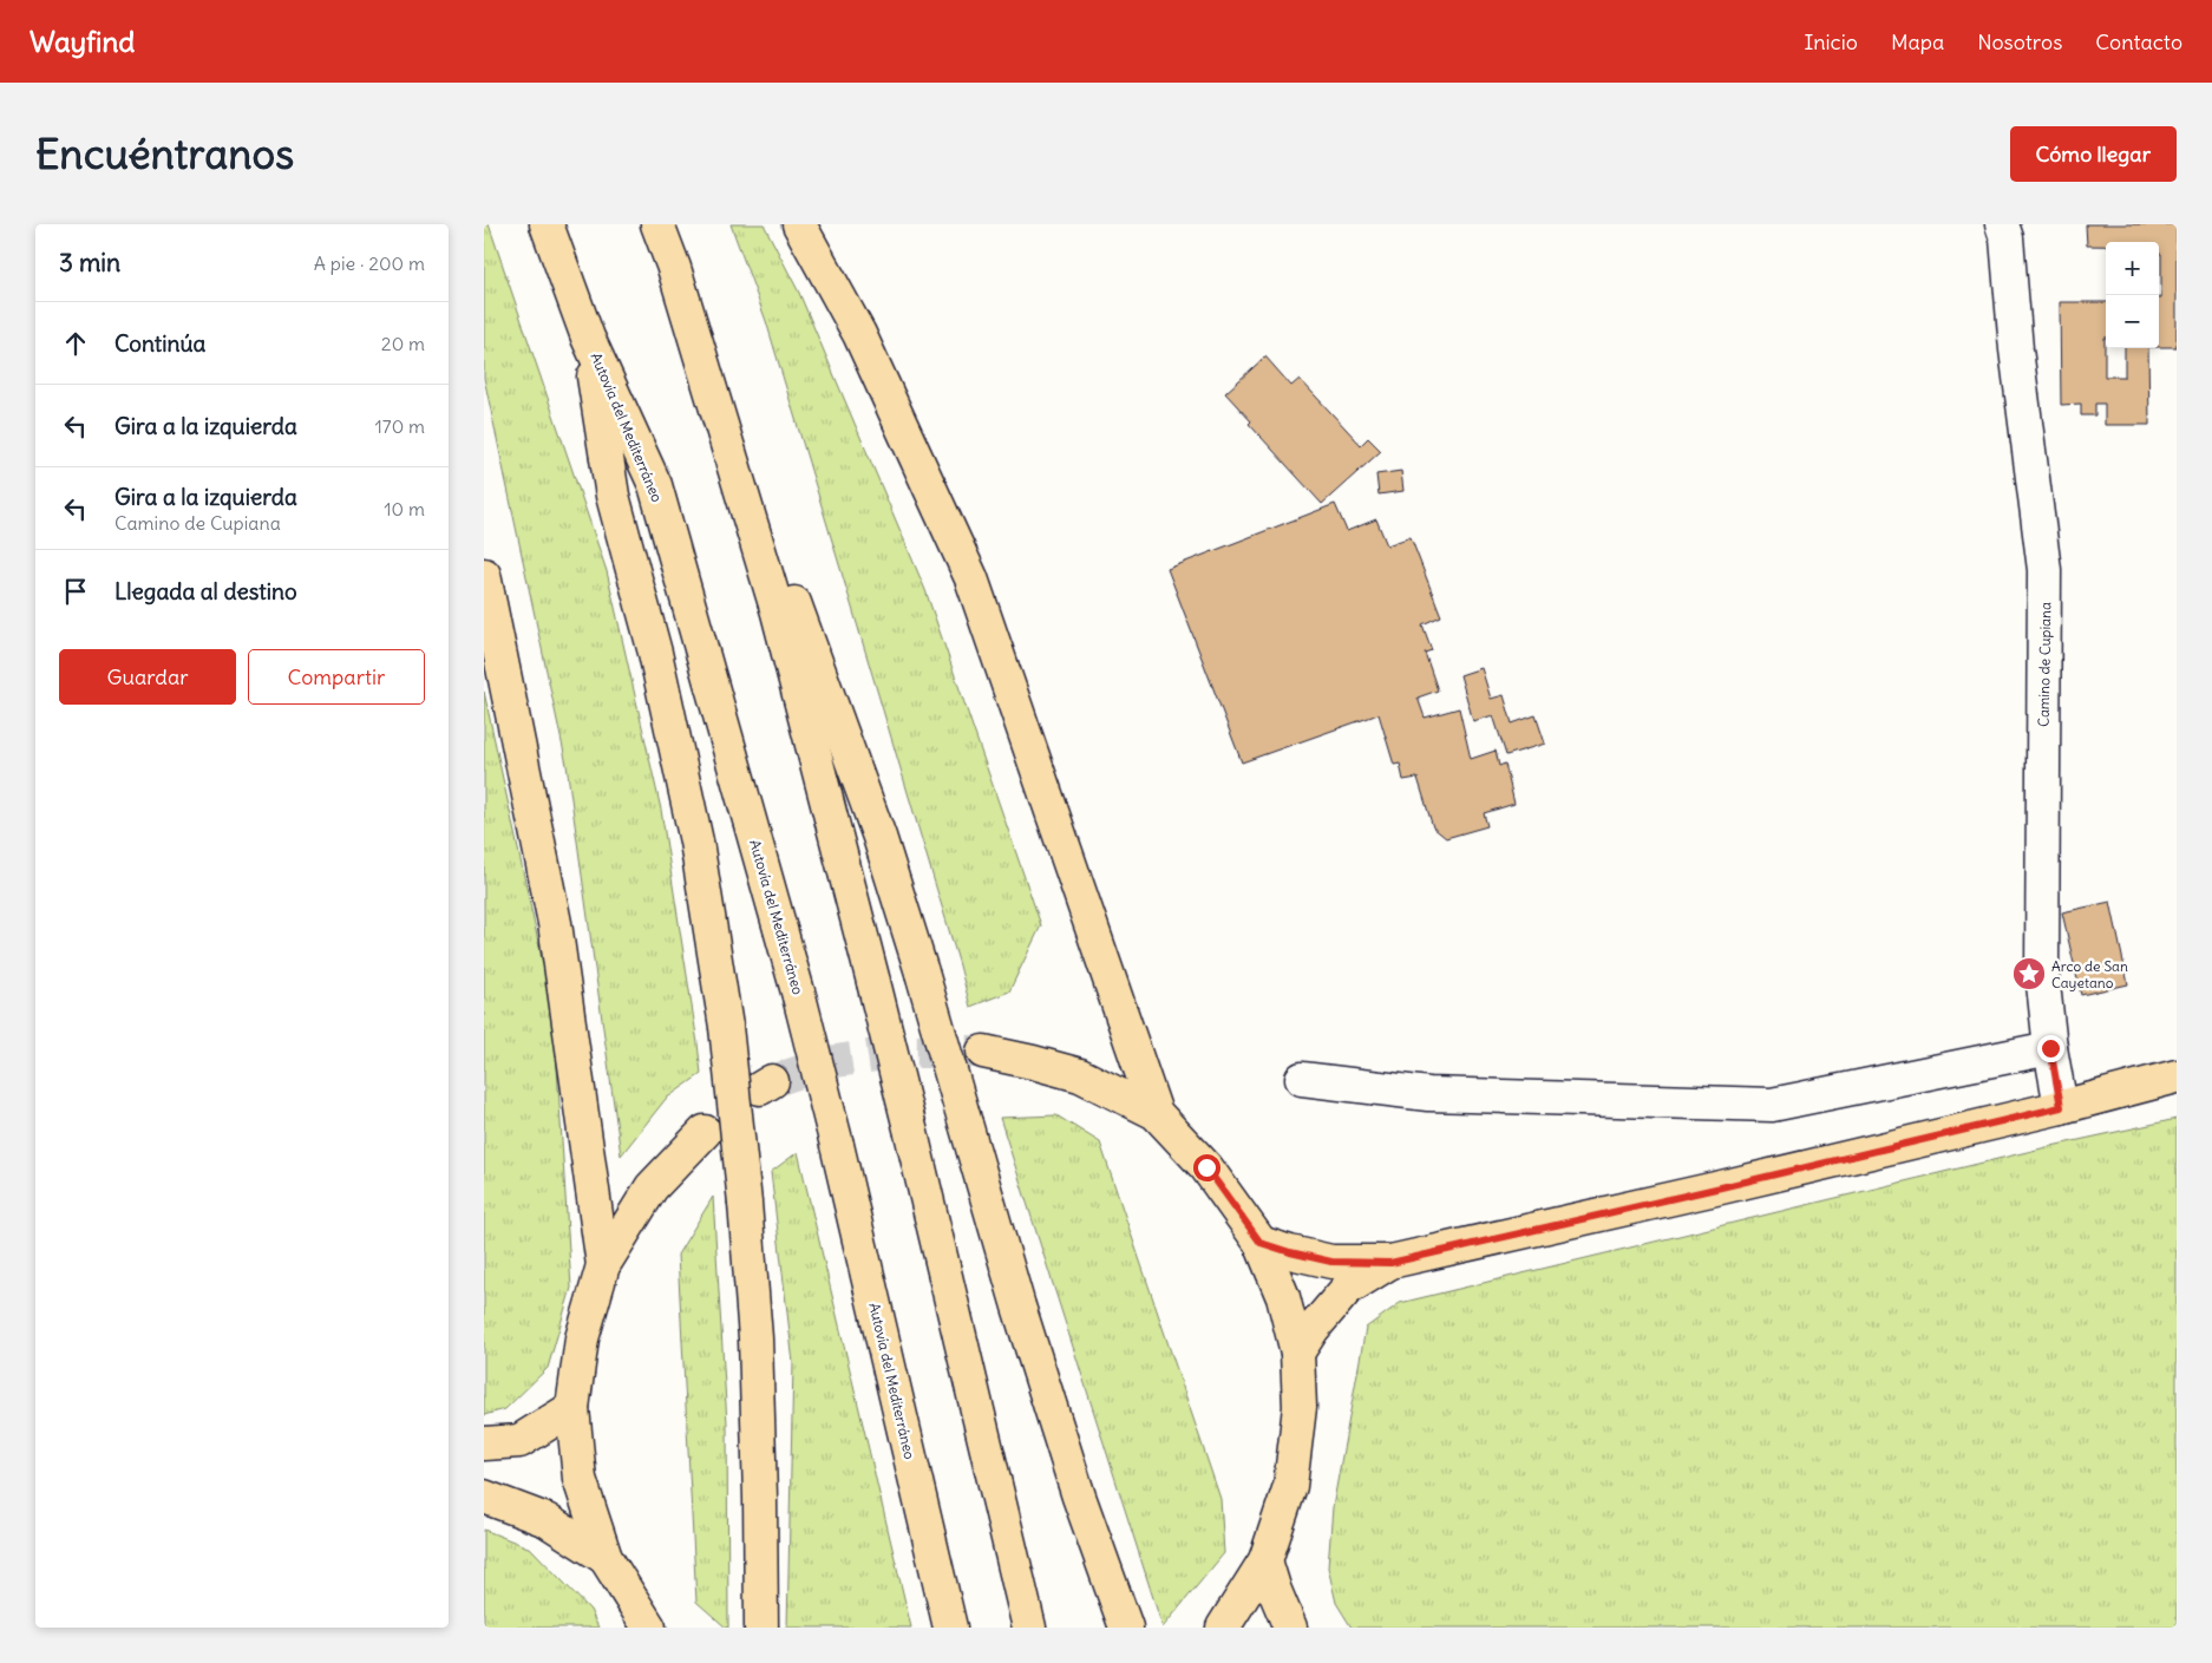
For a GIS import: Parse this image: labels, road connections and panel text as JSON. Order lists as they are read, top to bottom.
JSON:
{
  "streets": {
    "main road": ["Autovía del Mediterráneo"],
    "street": ["Camino de Cupiana"]
  },
  "places": {
    "place": ["Arco de San Cayetano"]
  },
  "page": {
    "header": "Wayfind",
    "nav": [
      "Inicio",
      "Mapa",
      "Nosotros",
      "Contacto"
    ],
    "buttons": [
      "Cómo llegar",
      ["Guardar", "Compartir"]
    ],
    "title": "Encuéntranos",
    "heading": ["3 min", "A pie · 200 m"],
    "map_buttons": ["+", "−"],
    "list": [
      ["Continúa", "20 m"],
      ["Gira a la izquierda", "170 m"],
      ["Gira a la izquierda", "Camino de Cupiana", "10 m"],
      "Llegada al destino"
    ]
  }
}
